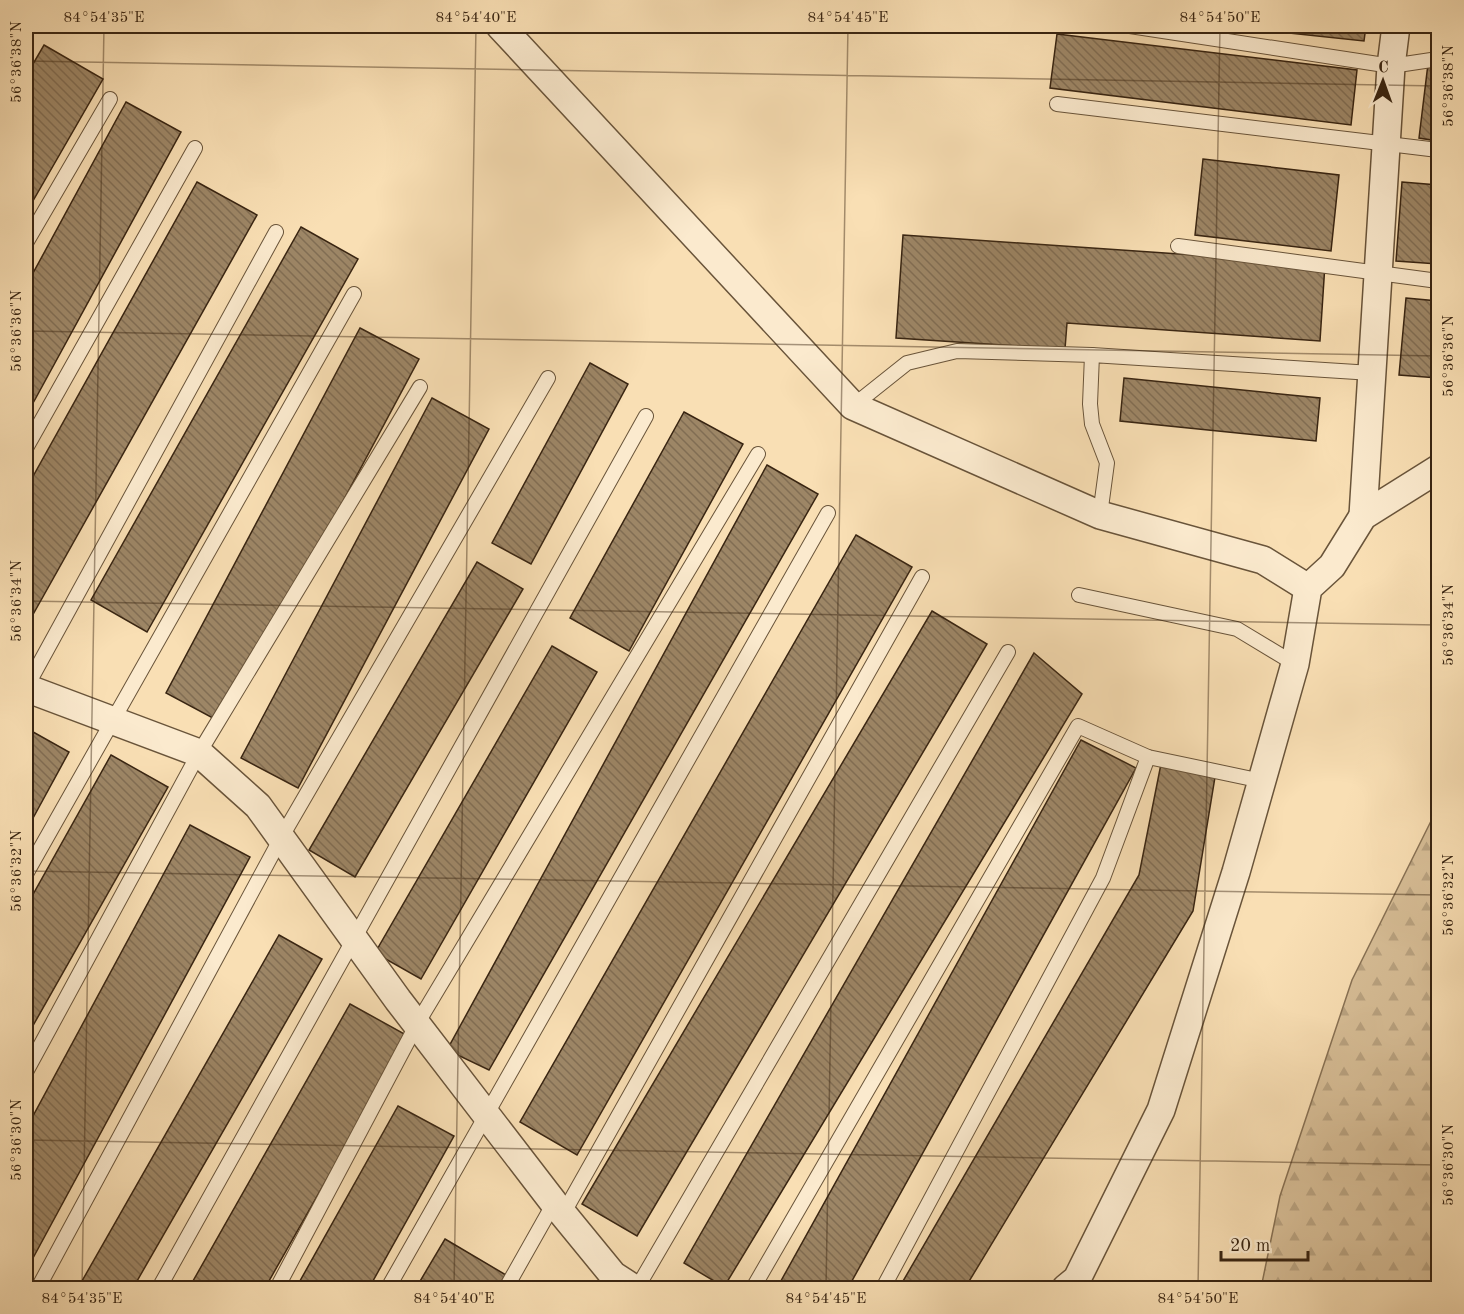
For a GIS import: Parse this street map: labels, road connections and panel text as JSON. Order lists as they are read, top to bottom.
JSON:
{
  "scale_bar": "20 m",
  "north": "top",
  "coordinates": [
    "84°54'35\"E",
    "84°54'40\"E",
    "84°54'45\"E",
    "84°54'50\"E",
    "56°36'38\"N",
    "56°36'36\"N",
    "56°36'34\"N",
    "56°36'32\"N",
    "56°36'30\"N"
  ]
}
